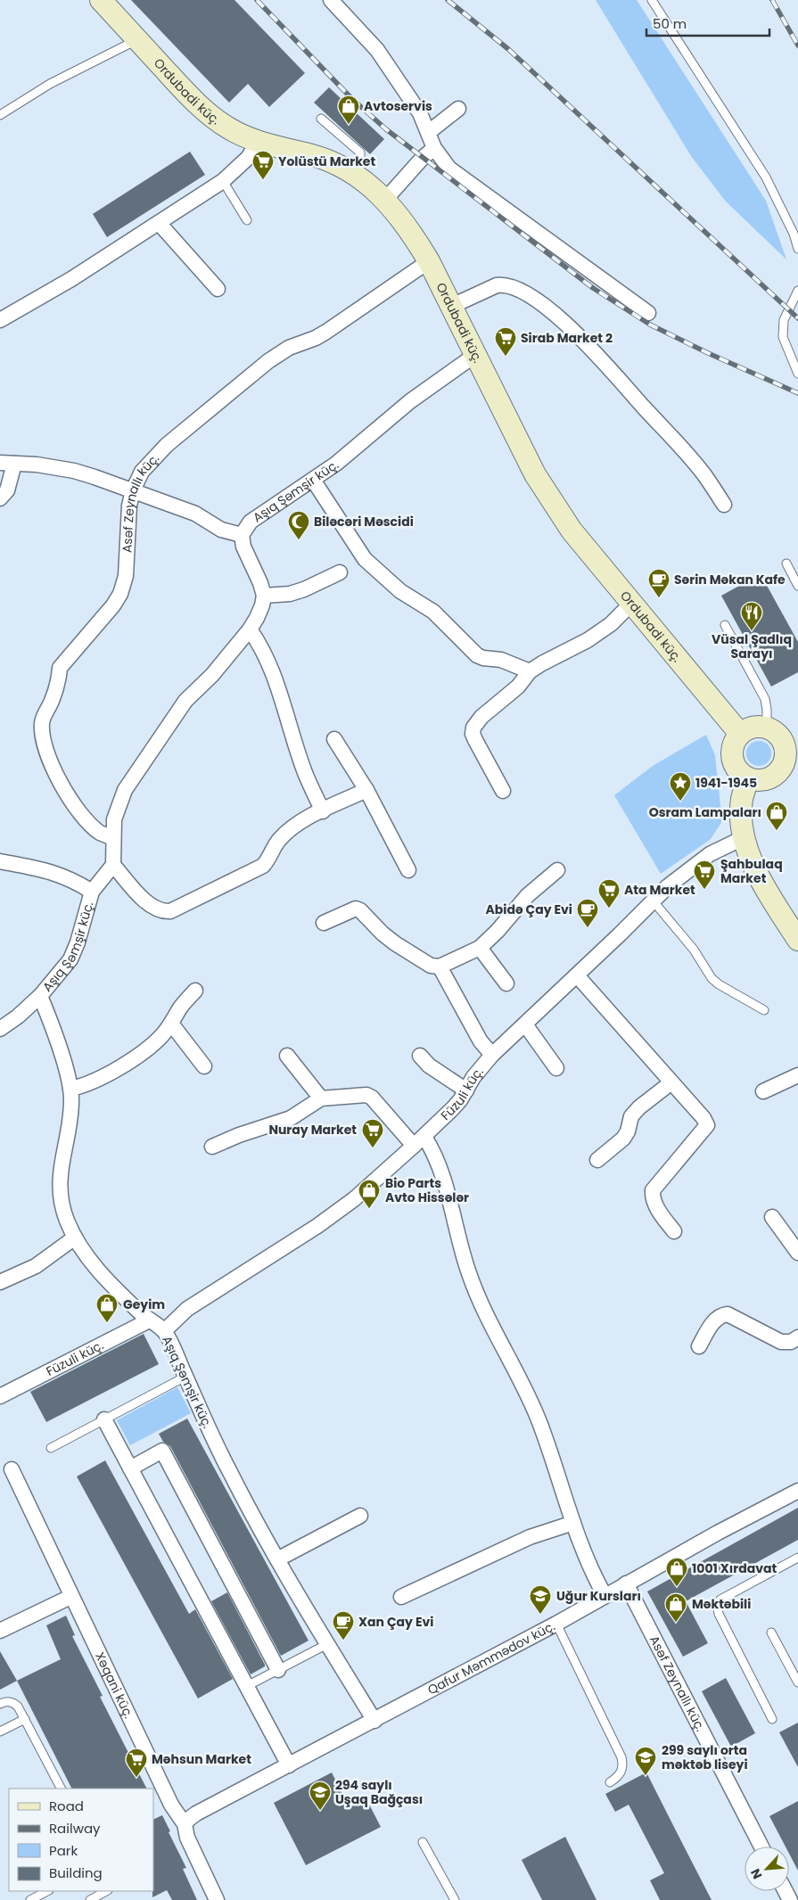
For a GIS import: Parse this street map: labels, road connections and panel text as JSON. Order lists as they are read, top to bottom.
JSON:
{
  "streets": {
    "main road": ["Ordubadi küç."],
    "street": [
      "Aşıq Şəmşir küç.",
      "Asəf Zeynallı küç.",
      "Füzuli küç.",
      "Qafur Məmmədov küç.",
      "Xəqani küç."
    ]
  },
  "crossings": [
    ["Ordubadi küç.", "Aşıq Şəmşir küç."],
    ["Ordubadi küç.", "Asəf Zeynallı küç."],
    ["Aşıq Şəmşir küç.", "Füzuli küç."],
    ["Aşıq Şəmşir küç.", "Qafur Məmmədov küç."],
    ["Asəf Zeynallı küç.", "Qafur Məmmədov küç."],
    ["Qafur Məmmədov küç.", "Xəqani küç."]
  ],
  "places": {
    "shop": [
      "Avtoservis",
      "Osram Lampaları",
      "Bio Parts Avto Hissələr",
      "Geyim",
      "1001 Xırdavat",
      "Məktəbili"
    ],
    "supermarket": [
      "Yolüstü Market",
      "Sirab Market 2",
      "Şahbulaq Market",
      "Ata Market",
      "Nuray Market",
      "Məhsun Market"
    ],
    "mosque": ["Biləcəri Məscidi"],
    "cafe": ["Sərin Məkan Kafe", "Abidə Çay Evi", "Xan Çay Evi"],
    "restaurant": ["Vüsal Şadlıq Sarayı"],
    "place": ["1941-1945"],
    "school or university": ["Uğur Kursları", "299 saylı orta məktəb liseyi", "294 saylı Uşaq Bağçası"]
  },
  "legend": [
    "Road",
    "Railway",
    "Park",
    "Building"
  ],
  "scale_bar": "50 m",
  "north": "bottom left"
}
